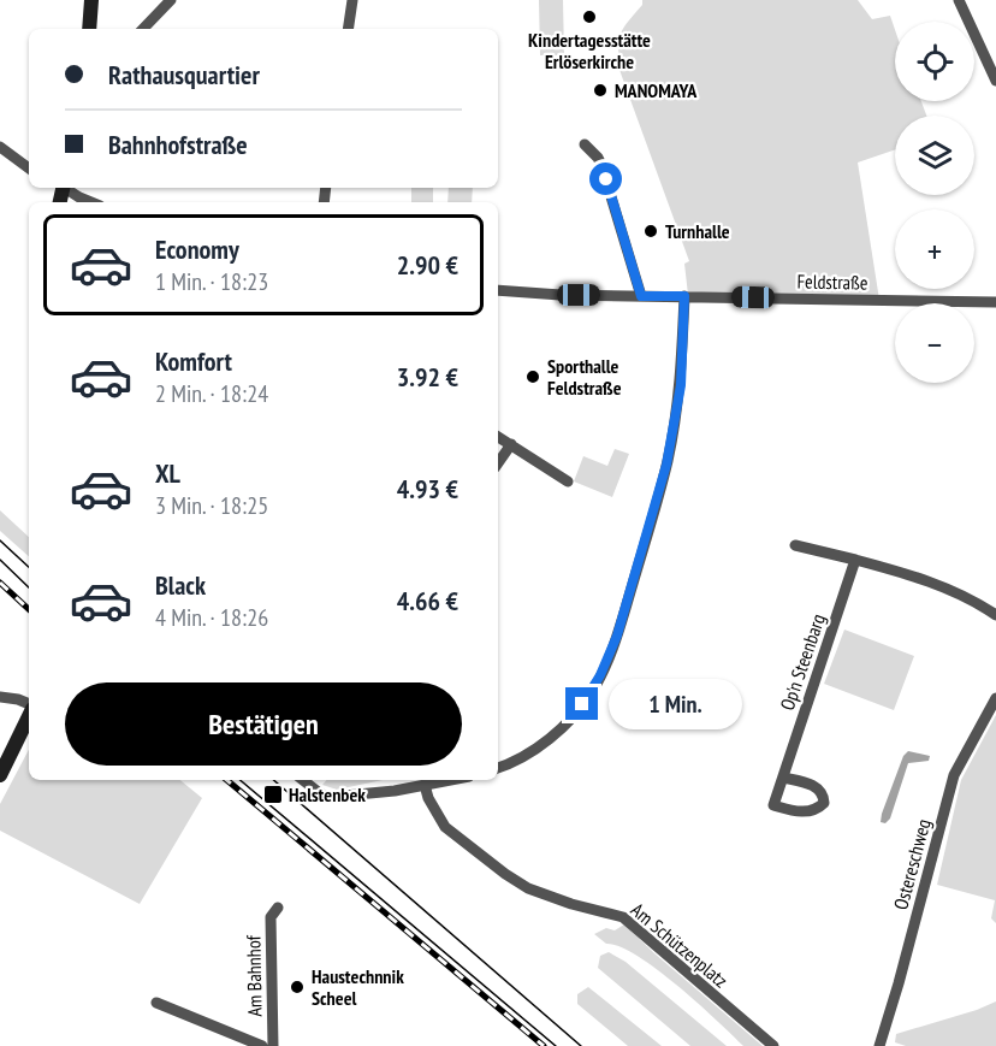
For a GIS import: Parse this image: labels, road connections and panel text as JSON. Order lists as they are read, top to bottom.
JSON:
{
  "streets": {
    "street": [
      "Feldstraße",
      "Op'n Steenbarg",
      "Ostereschweg",
      "Am Schützenplatz",
      "Am Bahnhof"
    ]
  },
  "places": {
    "other": [
      "Kindertagesstätte Erlöserkirche",
      "MANOMAYA",
      "Turnhalle",
      "Sporthalle Feldstraße",
      "Haustechnnik Scheel"
    ],
    "transit": ["Halstenbek"]
  },
  "page": {
    "map_buttons": ["+", "−"],
    "banner": ["Rathausquartier", "Bahnhofstraße"],
    "list": [
      {
        "name": "Economy",
        "note": "1 Min. · 18:23",
        "value": "2.90 €"
      },
      {
        "name": "Komfort",
        "note": "2 Min. · 18:24",
        "value": "3.92 €"
      },
      {
        "name": "XL",
        "note": "3 Min. · 18:25",
        "value": "4.93 €"
      },
      {
        "name": "Black",
        "note": "4 Min. · 18:26",
        "value": "4.66 €"
      }
    ],
    "buttons": "Bestätigen",
    "bubble": "1 Min."
  }
}
